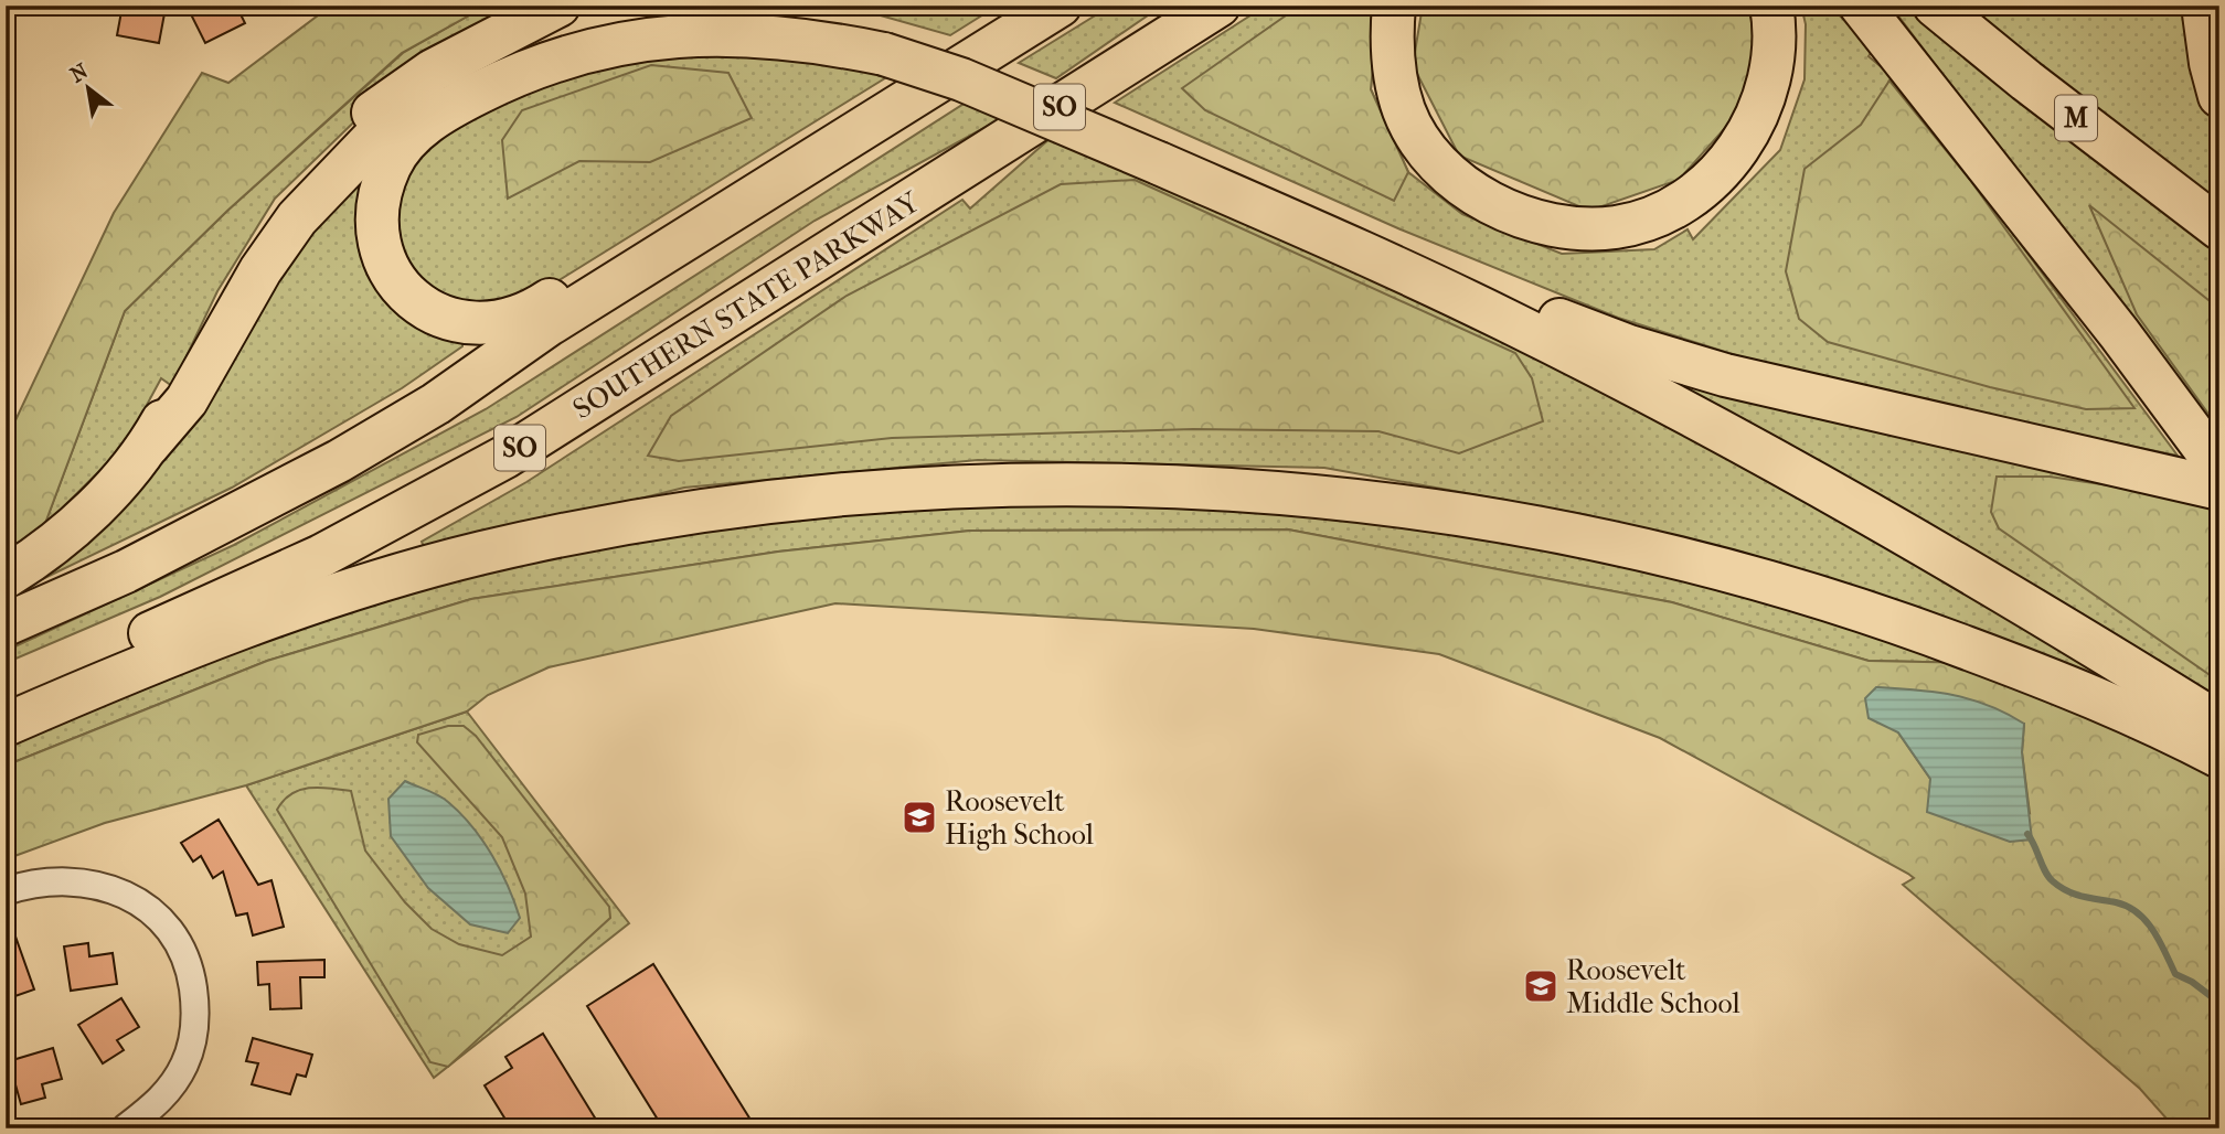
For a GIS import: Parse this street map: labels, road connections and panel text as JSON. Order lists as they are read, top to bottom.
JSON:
{
  "streets": {
    "highway": ["SO", "M", "SOUTHERN STATE PARKWAY"]
  },
  "places": {
    "school or university": ["Roosevelt High School", "Roosevelt Middle School"]
  },
  "north": "top left"
}
